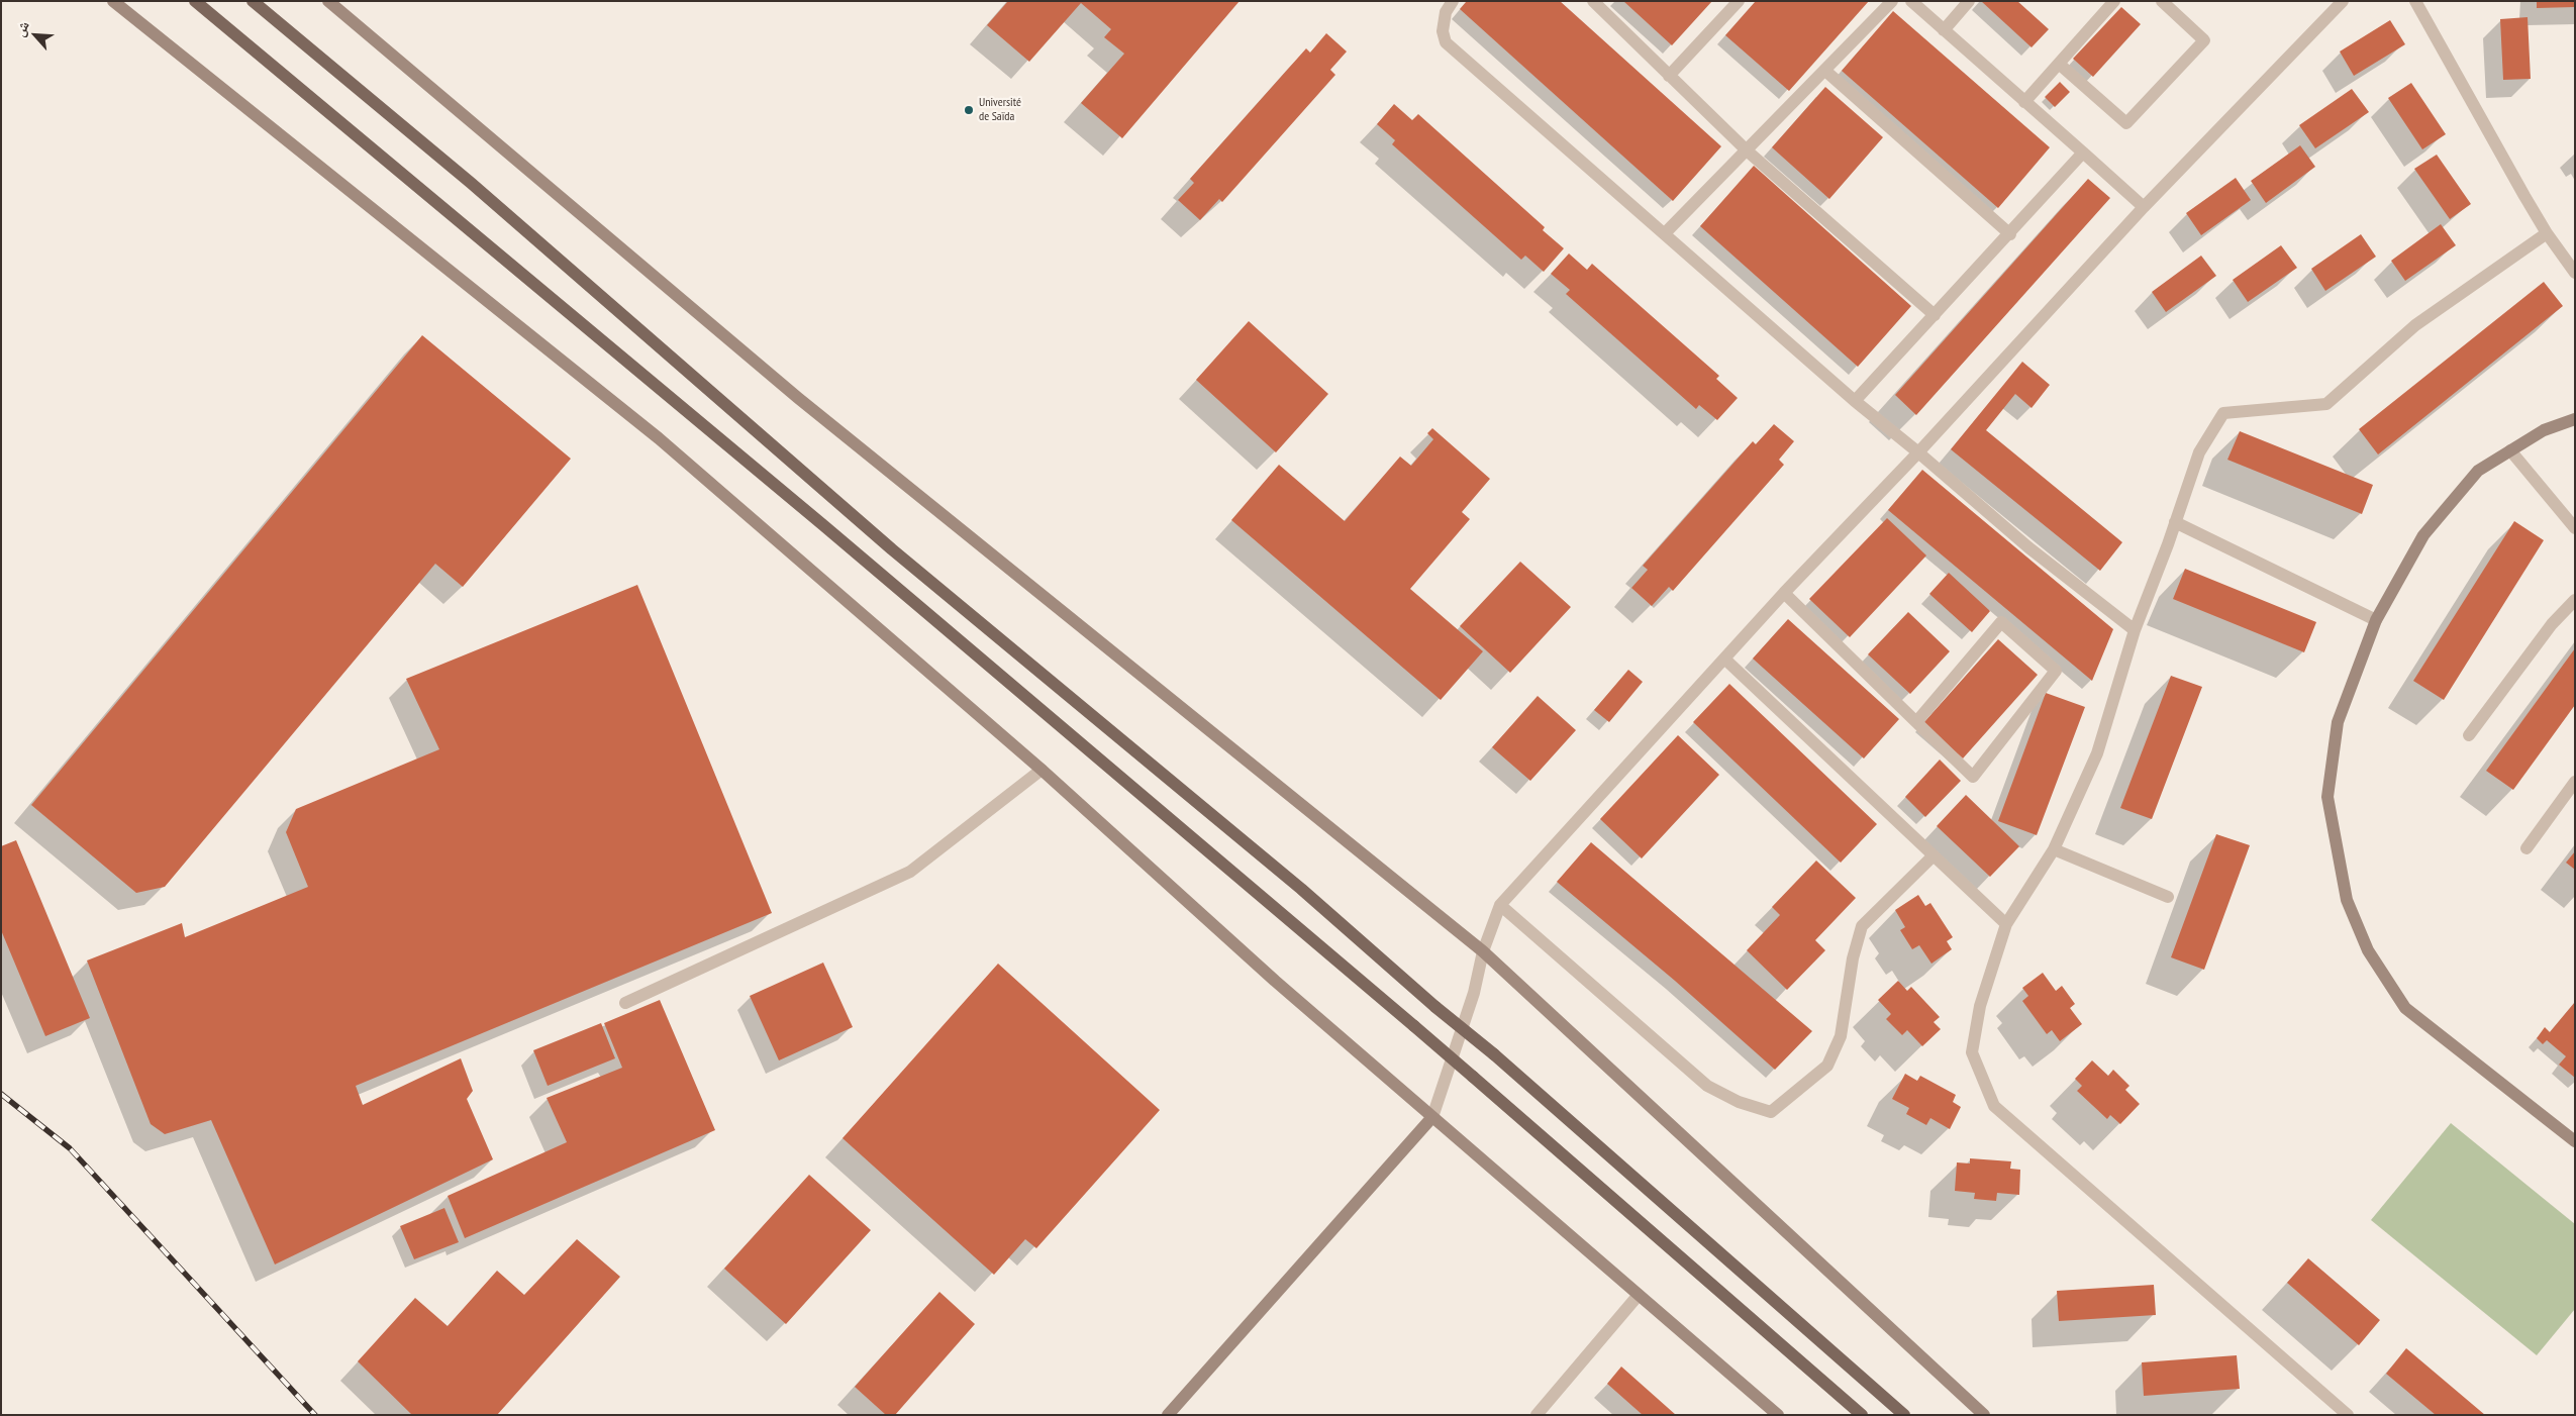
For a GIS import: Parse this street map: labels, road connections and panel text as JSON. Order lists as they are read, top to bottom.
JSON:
{
  "places": ["Université de Saïda"],
  "north": "top left"
}
